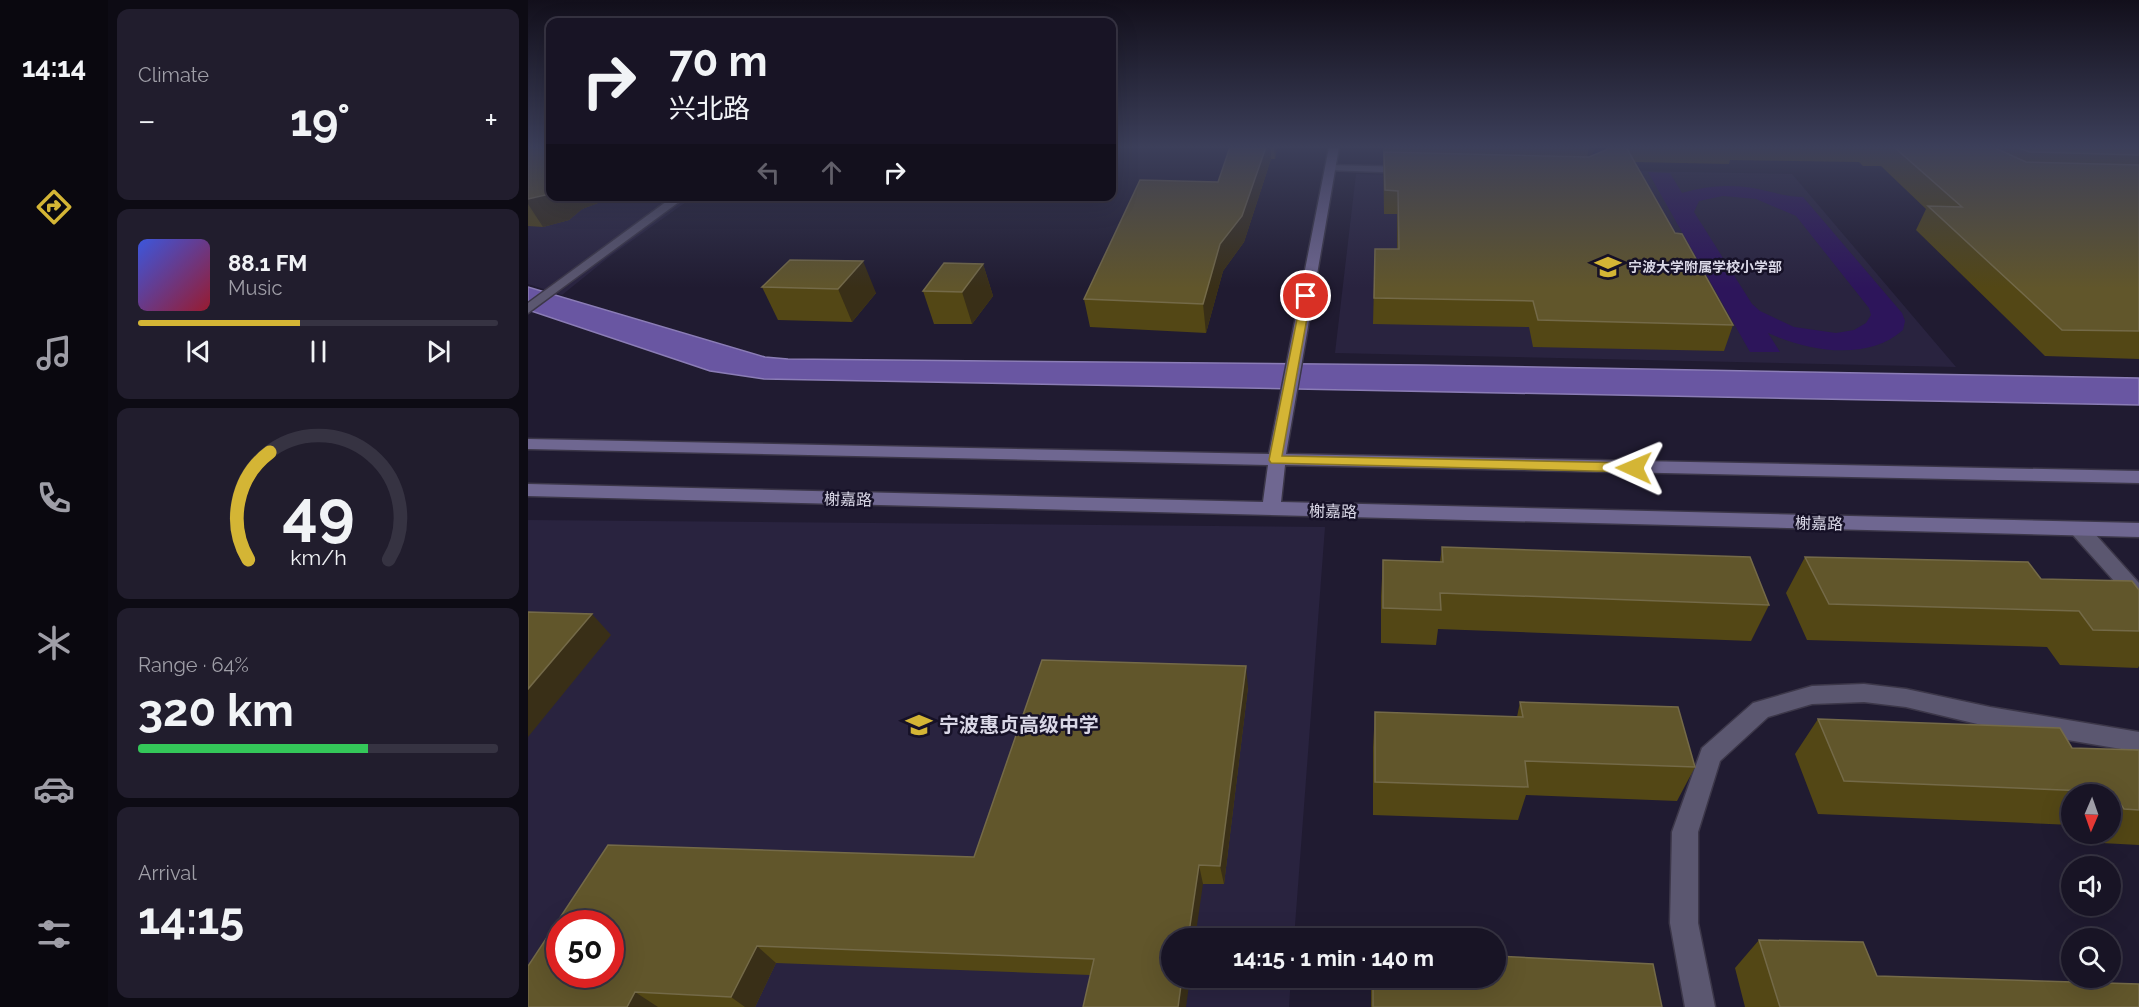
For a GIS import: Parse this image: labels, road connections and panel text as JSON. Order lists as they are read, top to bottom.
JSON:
{
  "streets": {
    "main road": ["榭嘉路"]
  },
  "places": {
    "school or university": ["宁波大学附属学校小学部", "宁波惠贞高级中学"]
  },
  "north": "bottom",
  "page": {
    "tabs": "14:14",
    "tile": [
      "Climate",
      ["Range · 64%", "320 km"],
      ["Arrival", "14:15"]
    ],
    "turn": ["70 m", "兴北路"],
    "heat": ["−", "19°", "+"],
    "song": ["88.1 FM", "Music"],
    "limit": "50",
    "trip": "14:15 · 1 min · 140 m",
    "gauge": ["49", "km/h"]
  }
}
